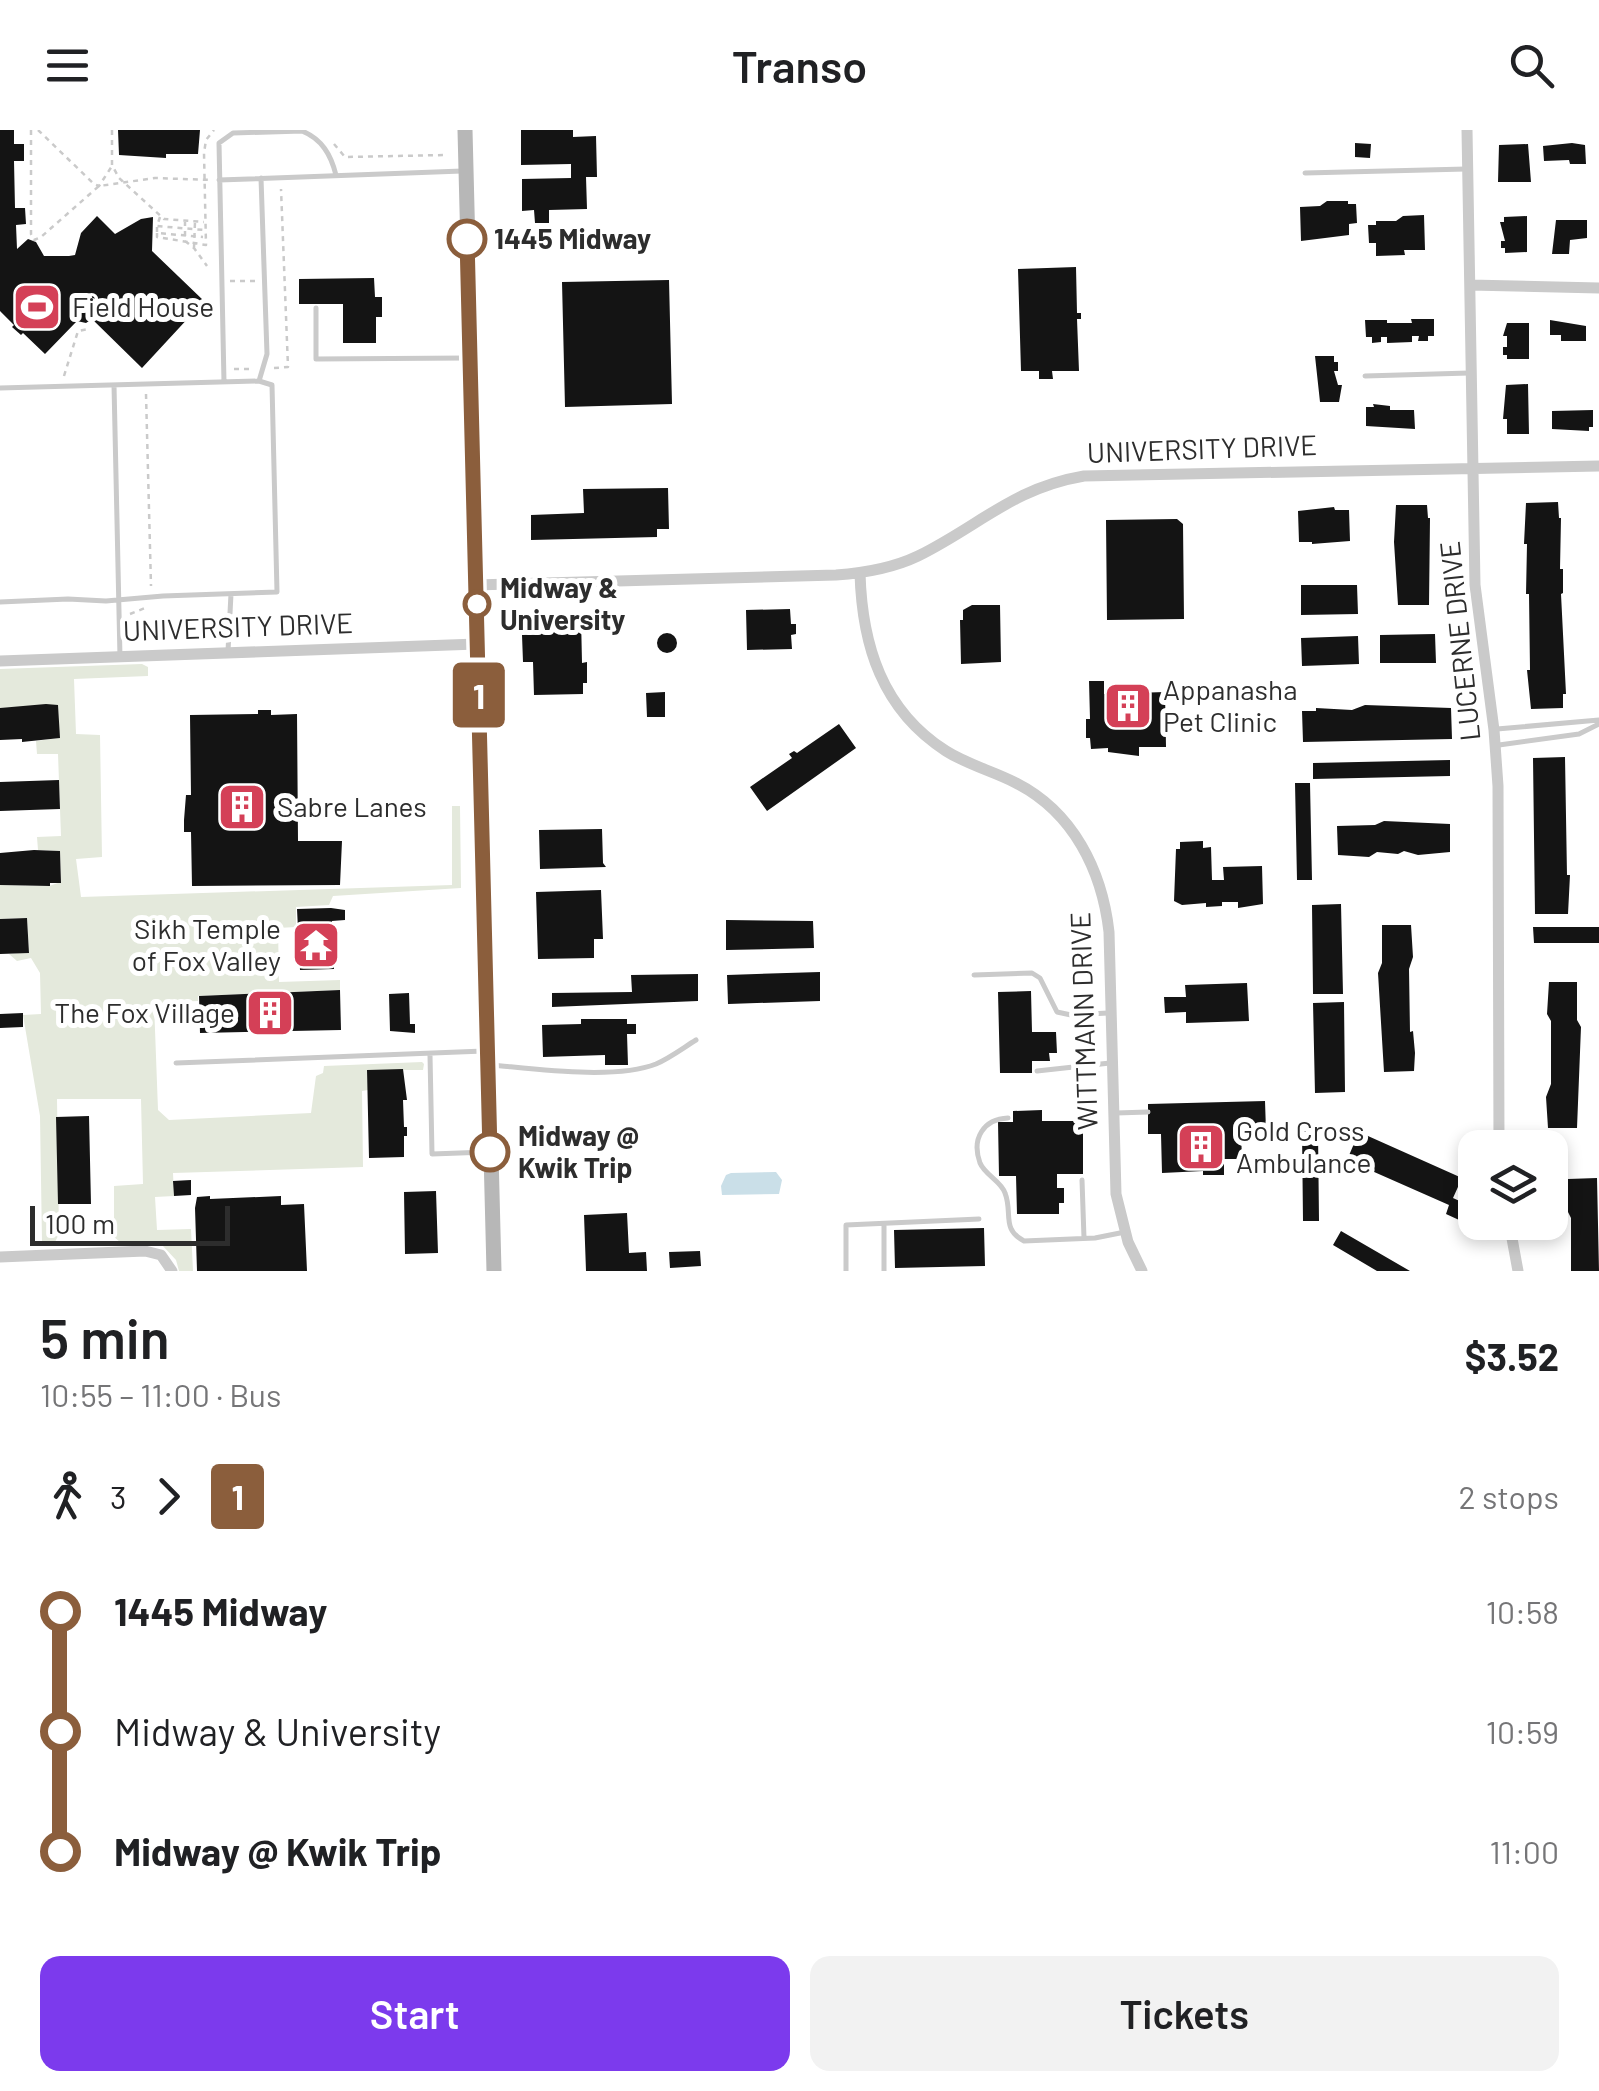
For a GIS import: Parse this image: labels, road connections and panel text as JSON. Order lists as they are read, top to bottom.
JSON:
{
  "streets": {
    "street": ["UNIVERSITY DRIVE", "LUCERNE DRIVE", "WITTMANN DRIVE"]
  },
  "crossings": [
    ["UNIVERSITY DRIVE", "LUCERNE DRIVE"],
    ["UNIVERSITY DRIVE", "WITTMANN DRIVE"]
  ],
  "places": {
    "other": ["1445 Midway", "Midway & University", "Midway @ Kwik Trip"],
    "sports": ["Field House"],
    "building": [
      "Appanasha Pet Clinic",
      "Sabre Lanes",
      "The Fox Village",
      "Gold Cross Ambulance"
    ],
    "temple": ["Sikh Temple of Fox Valley"]
  },
  "lines": ["bus line 1"],
  "scale_bar": "100 m",
  "page": {
    "header": "Transo",
    "on_map": "1",
    "scale": "100 m",
    "heading": ["5 min", "10:55 – 11:00 · Bus", "$3.52"],
    "legs": ["3", "1", "2 stops"],
    "list": [
      {
        "name": "1445 Midway",
        "value": "10:58"
      },
      {
        "name": "Midway & University",
        "value": "10:59"
      },
      {
        "name": "Midway @ Kwik Trip",
        "value": "11:00"
      }
    ],
    "buttons": ["Start", "Tickets"]
  }
}
